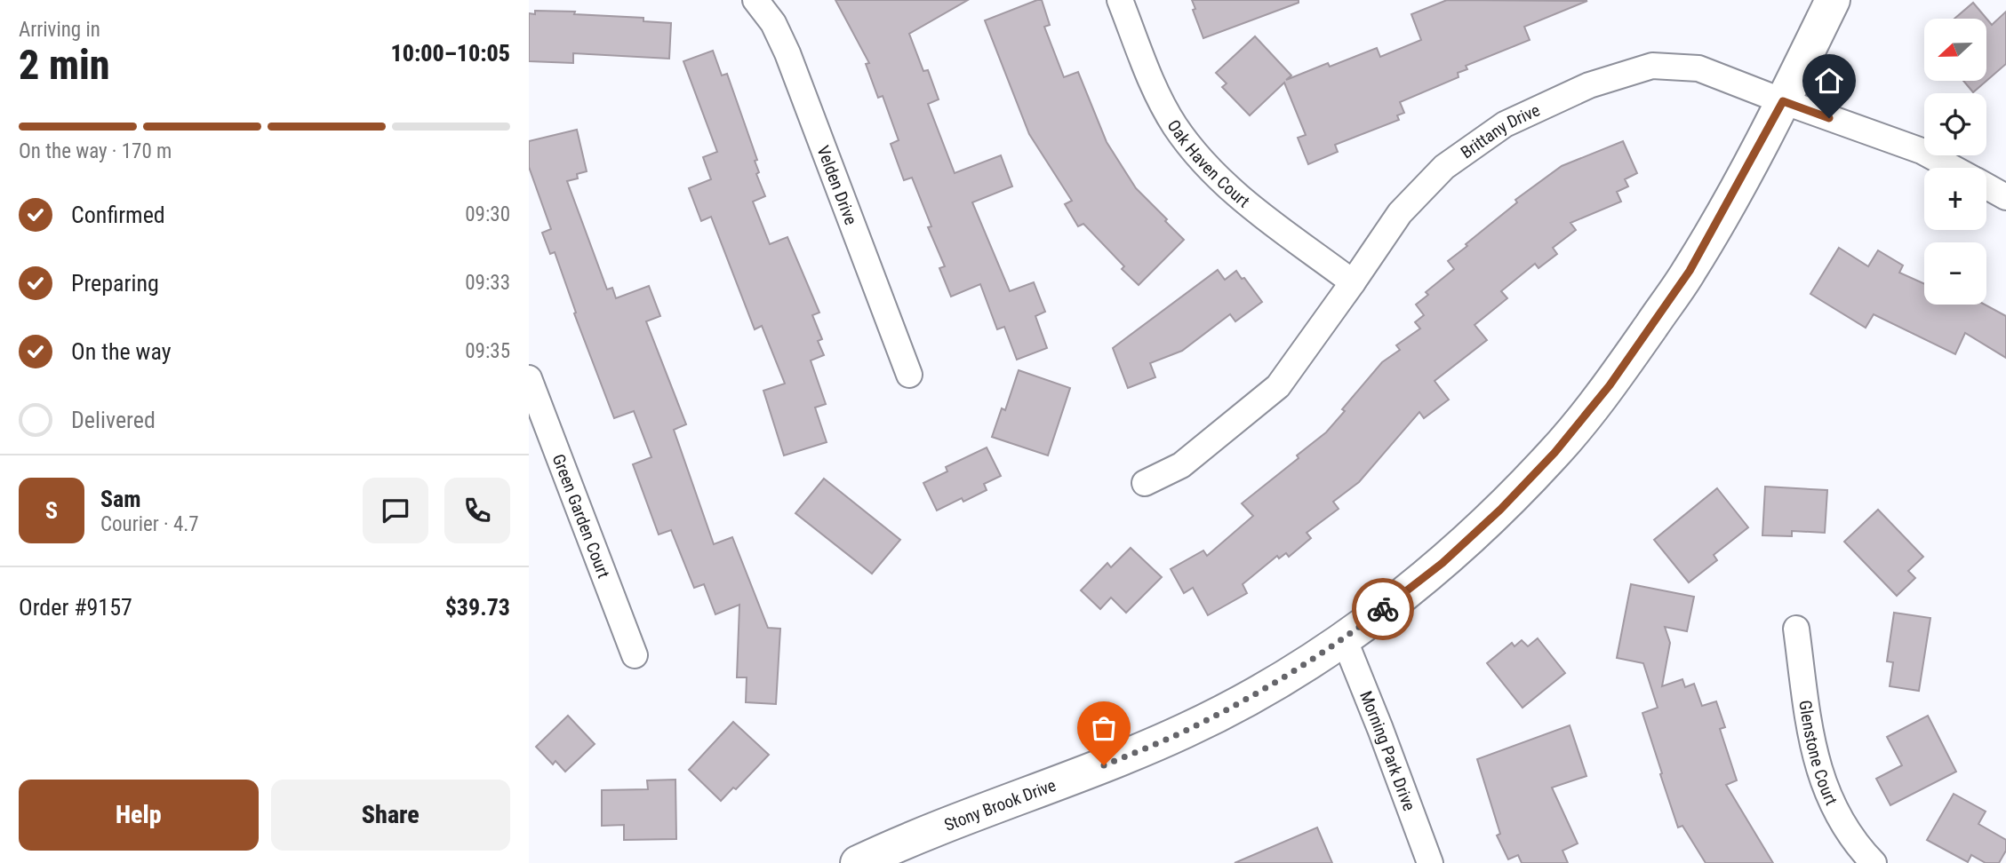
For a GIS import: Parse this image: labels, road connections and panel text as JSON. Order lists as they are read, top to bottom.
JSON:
{
  "streets": {
    "street": [
      "Brittany Drive",
      "Oak Haven Court",
      "Velden Drive",
      "Green Garden Court",
      "Morning Park Drive",
      "Glenstone Court",
      "Stony Brook Drive"
    ]
  },
  "crossings": [
    ["Brittany Drive", "Oak Haven Court"],
    ["Brittany Drive", "Stony Brook Drive"],
    ["Morning Park Drive", "Stony Brook Drive"]
  ],
  "north": "left",
  "page": {
    "heading": ["2 min", "Arriving in", "10:00–10:05"],
    "panel": [
      "Sam",
      "Courier · 4.7",
      "Order #9157",
      "$39.73"
    ],
    "map_buttons": ["+", "−"],
    "bar": "On the way · 170 m",
    "list": [
      ["Confirmed", "09:30"],
      ["Preparing", "09:33"],
      ["On the way", "09:35"],
      "Delivered"
    ],
    "round": "S",
    "buttons": ["Help", "Share"]
  }
}
